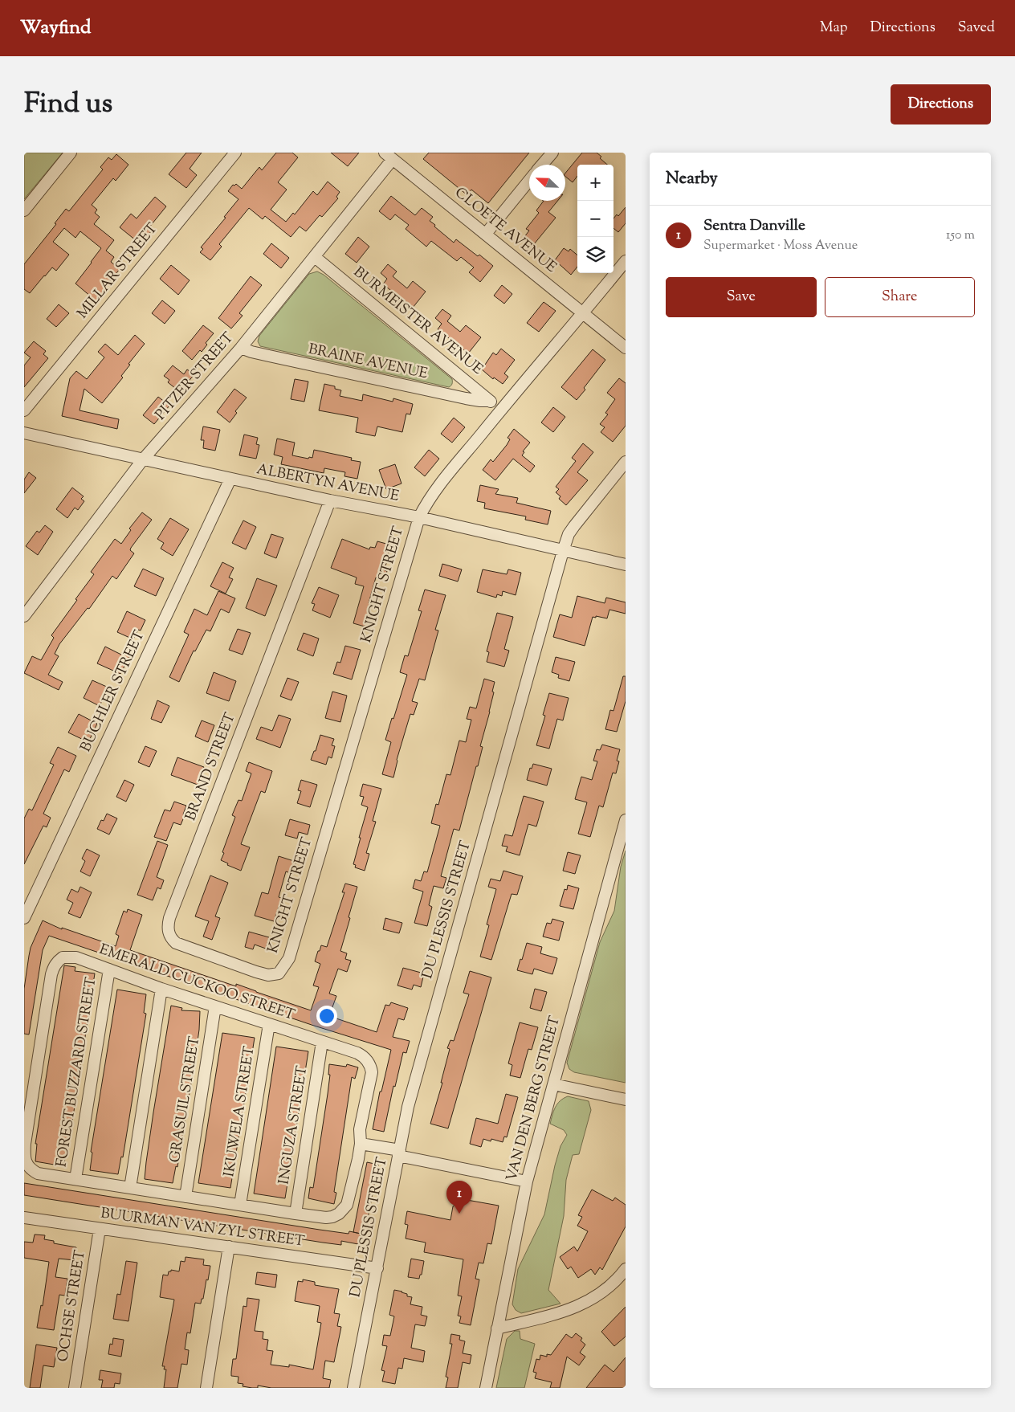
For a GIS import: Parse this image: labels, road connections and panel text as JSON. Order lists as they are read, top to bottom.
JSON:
{
  "streets": {
    "street": [
      "CLOETE AVENUE",
      "MILLAR STREET",
      "BURMEISTER AVENUE",
      "BRAINE AVENUE",
      "PITZER STREET",
      "ALBERTYN AVENUE",
      "KNIGHT STREET",
      "BUCHLER STREET",
      "BRAND STREET",
      "DU PLESSIS STREET",
      "EMERALD CUCKOO STREET",
      "FOREST BUZZARD STREET",
      "VAN DEN BERG STREET",
      "GRASUIL STREET",
      "IKUWELA STREET",
      "INGUZA STREET",
      "BUURMAN VAN ZYL STREET",
      "OCHSE STREET"
    ]
  },
  "crossings": [
    ["CLOETE AVENUE", "PITZER STREET"],
    ["CLOETE AVENUE", "KNIGHT STREET"],
    ["BURMEISTER AVENUE", "BRAINE AVENUE"],
    ["BURMEISTER AVENUE", "PITZER STREET"],
    ["BURMEISTER AVENUE", "KNIGHT STREET"],
    ["BRAINE AVENUE", "PITZER STREET"],
    ["PITZER STREET", "ALBERTYN AVENUE"],
    ["ALBERTYN AVENUE", "KNIGHT STREET"],
    ["ALBERTYN AVENUE", "BUCHLER STREET"],
    ["ALBERTYN AVENUE", "BRAND STREET"],
    ["ALBERTYN AVENUE", "DU PLESSIS STREET"],
    ["KNIGHT STREET", "BRAND STREET"],
    ["DU PLESSIS STREET", "BUURMAN VAN ZYL STREET"],
    ["EMERALD CUCKOO STREET", "FOREST BUZZARD STREET"],
    ["EMERALD CUCKOO STREET", "GRASUIL STREET"],
    ["EMERALD CUCKOO STREET", "IKUWELA STREET"],
    ["EMERALD CUCKOO STREET", "INGUZA STREET"],
    ["BUURMAN VAN ZYL STREET", "OCHSE STREET"]
  ],
  "north": "top left",
  "page": {
    "header": "Wayfind",
    "nav": ["Map", "Directions", "Saved"],
    "title": "Find us",
    "buttons": [
      "Directions",
      ["Save", "Share"]
    ],
    "heading": "Nearby",
    "map_buttons": ["+", "−"],
    "list": [
      {
        "mark": "1",
        "name": "Sentra Danville",
        "note": "Supermarket · Moss Avenue",
        "value": "150 m"
      }
    ],
    "pins": "1"
  }
}
